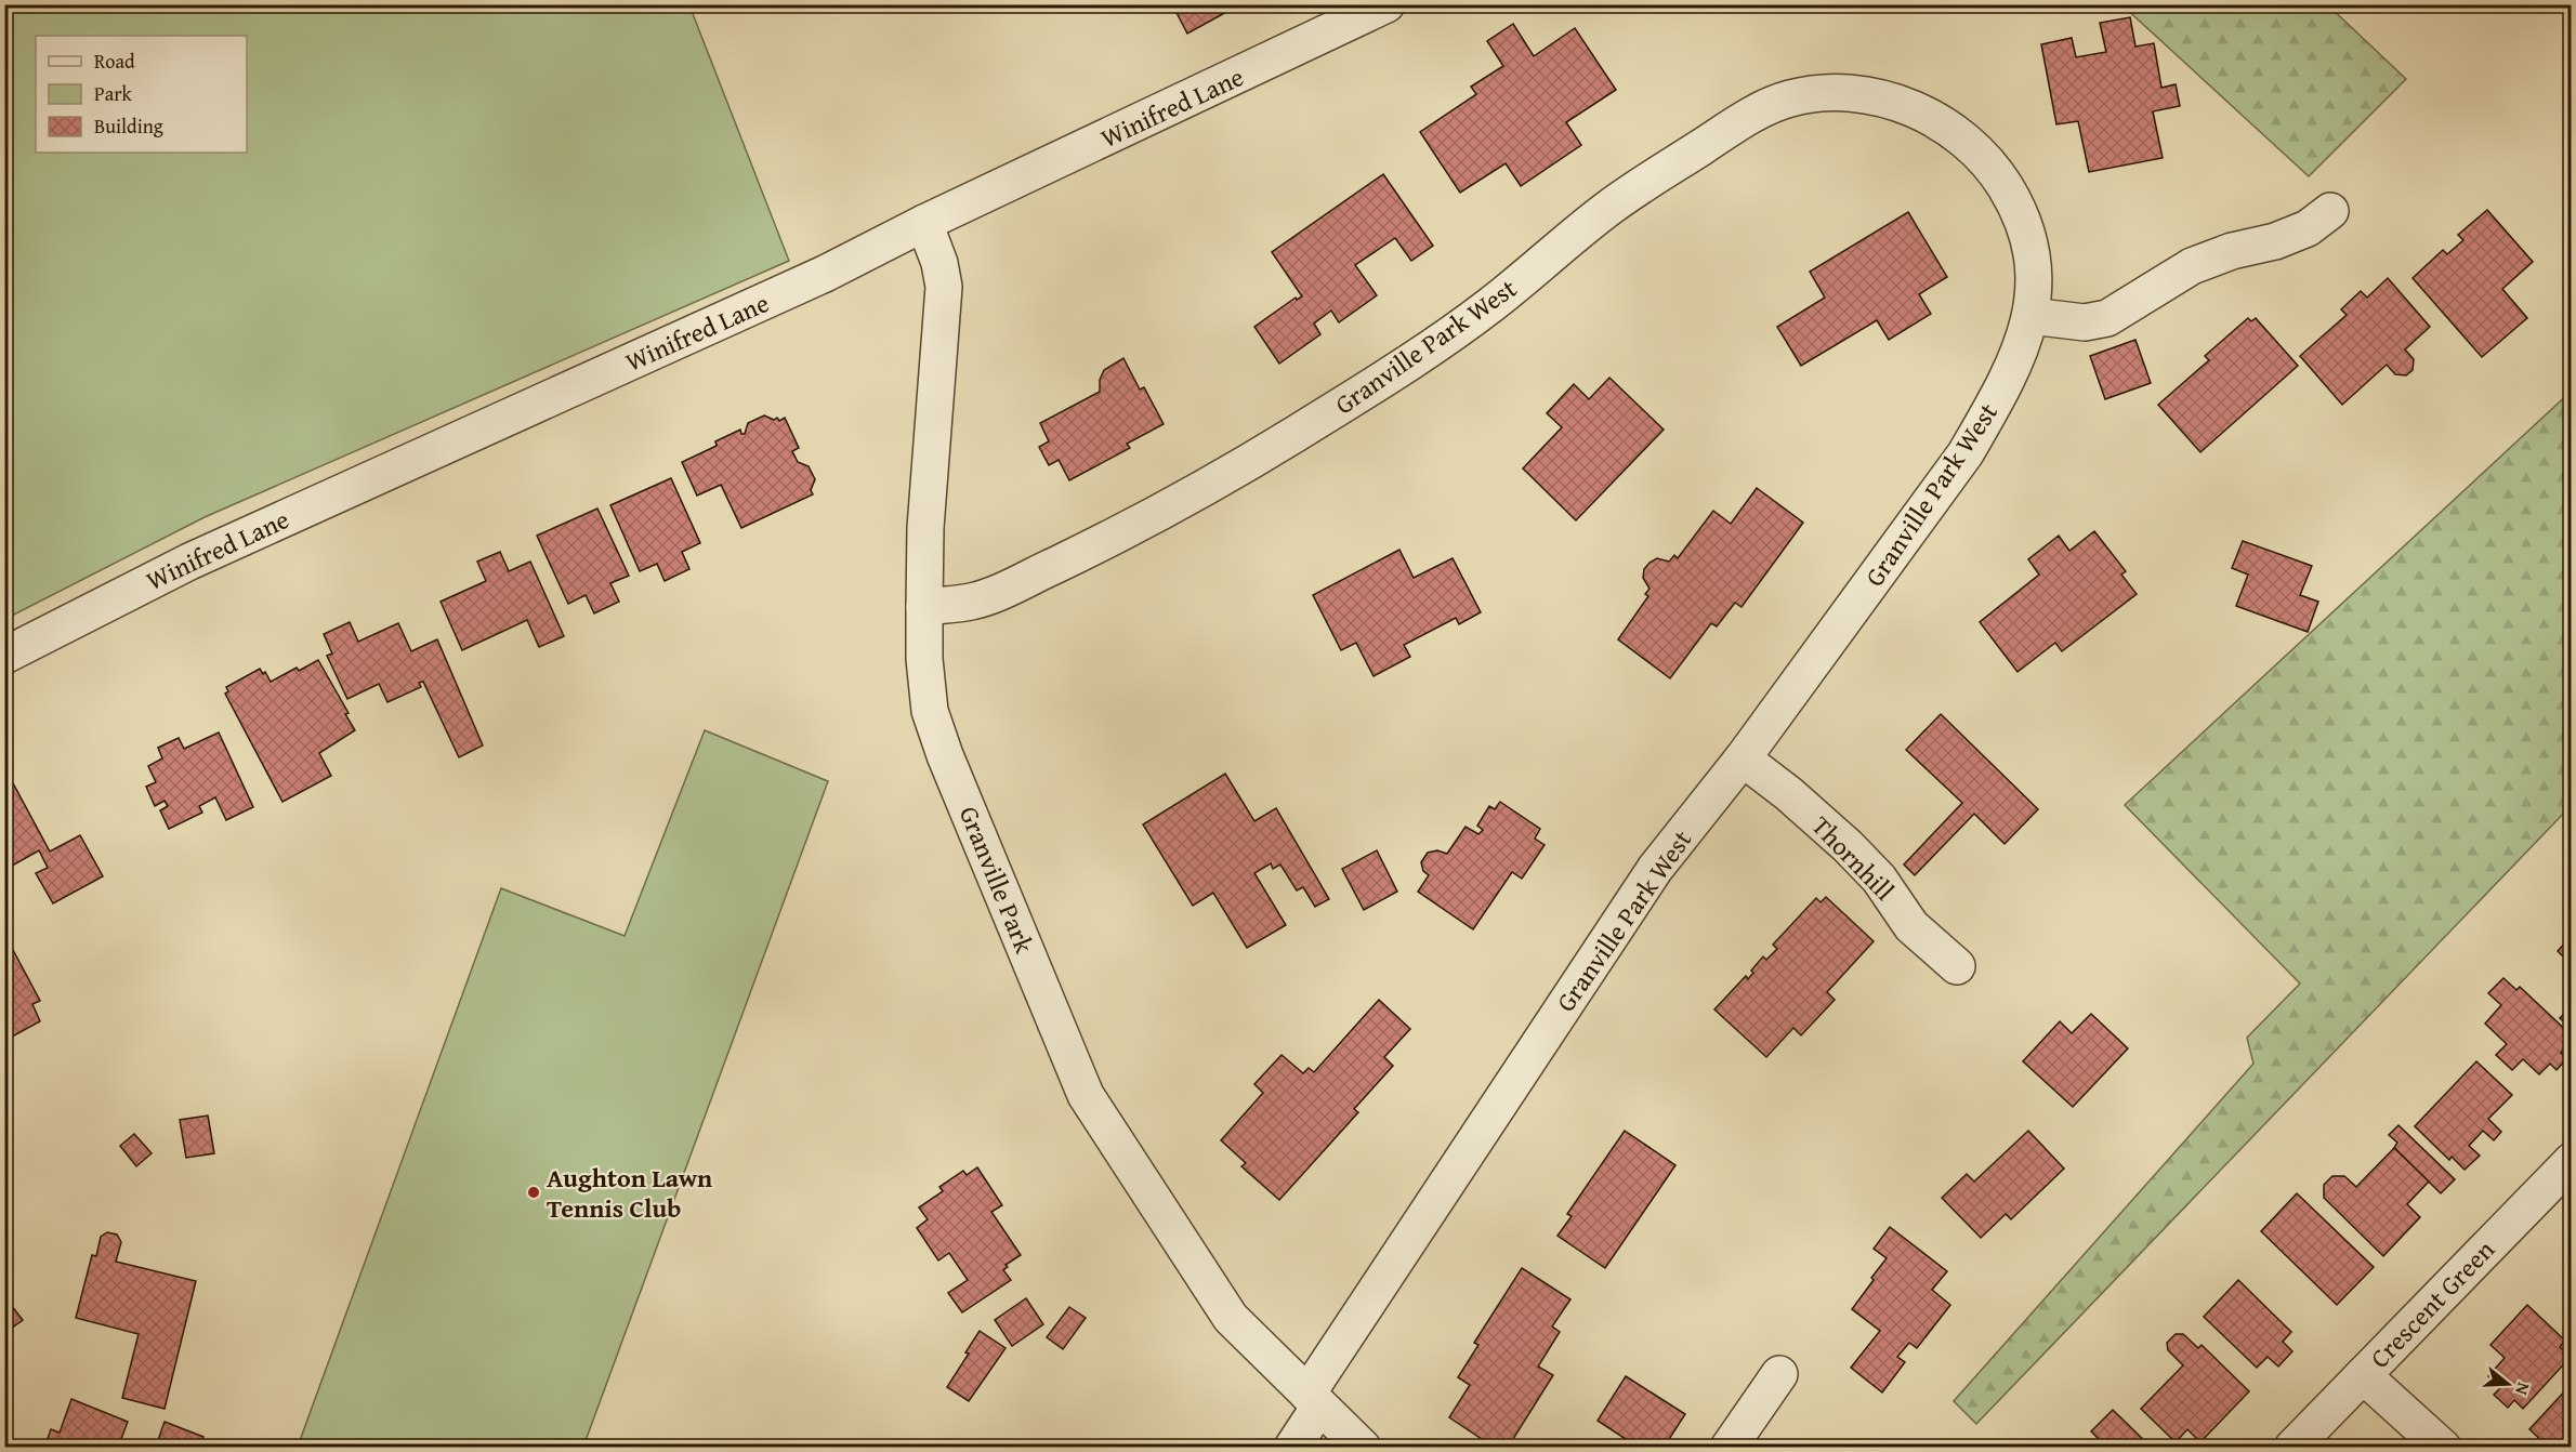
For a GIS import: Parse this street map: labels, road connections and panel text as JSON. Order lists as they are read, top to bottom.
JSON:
{
  "streets": {
    "street": [
      "Winifred Lane",
      "Granville Park West",
      "Thornhill",
      "Granville Park",
      "Crescent Green"
    ]
  },
  "crossings": [
    ["Winifred Lane", "Granville Park"],
    ["Granville Park West", "Thornhill"],
    ["Granville Park West", "Granville Park"]
  ],
  "places": ["Aughton Lawn Tennis Club"],
  "legend": ["Road", "Park", "Building"],
  "north": "right"
}
